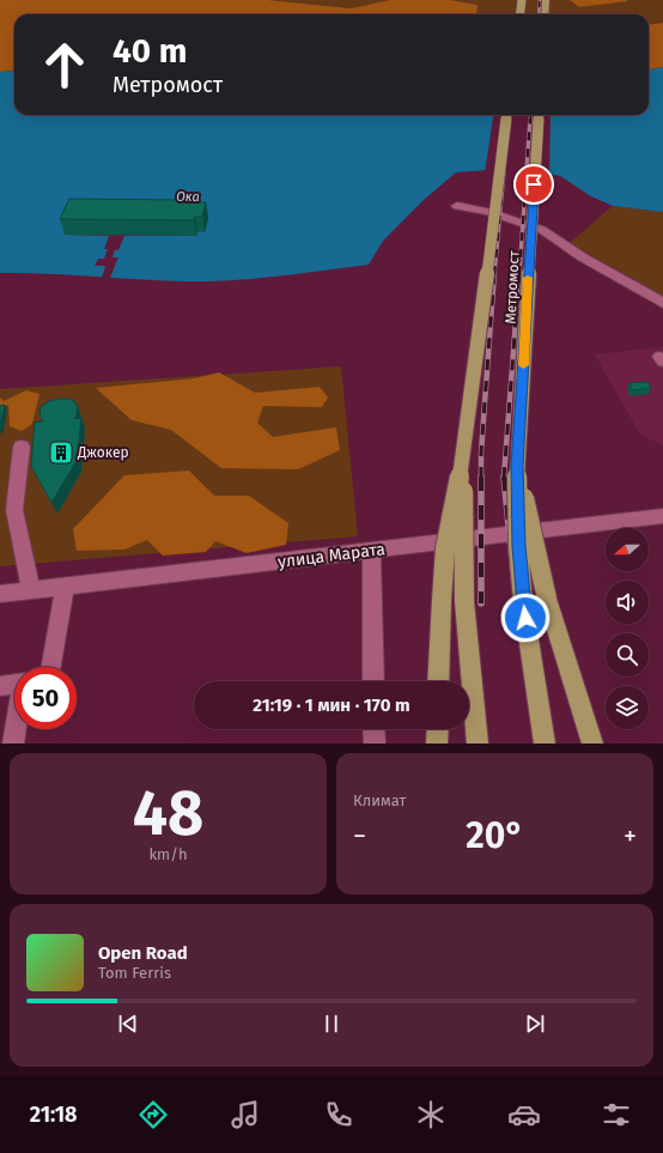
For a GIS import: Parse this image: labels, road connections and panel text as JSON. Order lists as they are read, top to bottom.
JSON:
{
  "streets": {
    "main road": ["Метромост"],
    "street": ["улица Марата"]
  },
  "water": ["Ока"],
  "places": {
    "building": ["Джокер"]
  },
  "north": "left",
  "page": {
    "turn": ["40 m", "Метромост"],
    "limit": "50",
    "trip": "21:19 · 1 мин · 170 m",
    "tile": [
      ["48", "km/h"],
      "Климат"
    ],
    "heat": ["−", "20°", "+"],
    "song": ["Open Road", "Tom Ferris"],
    "tabs": "21:18"
  }
}
